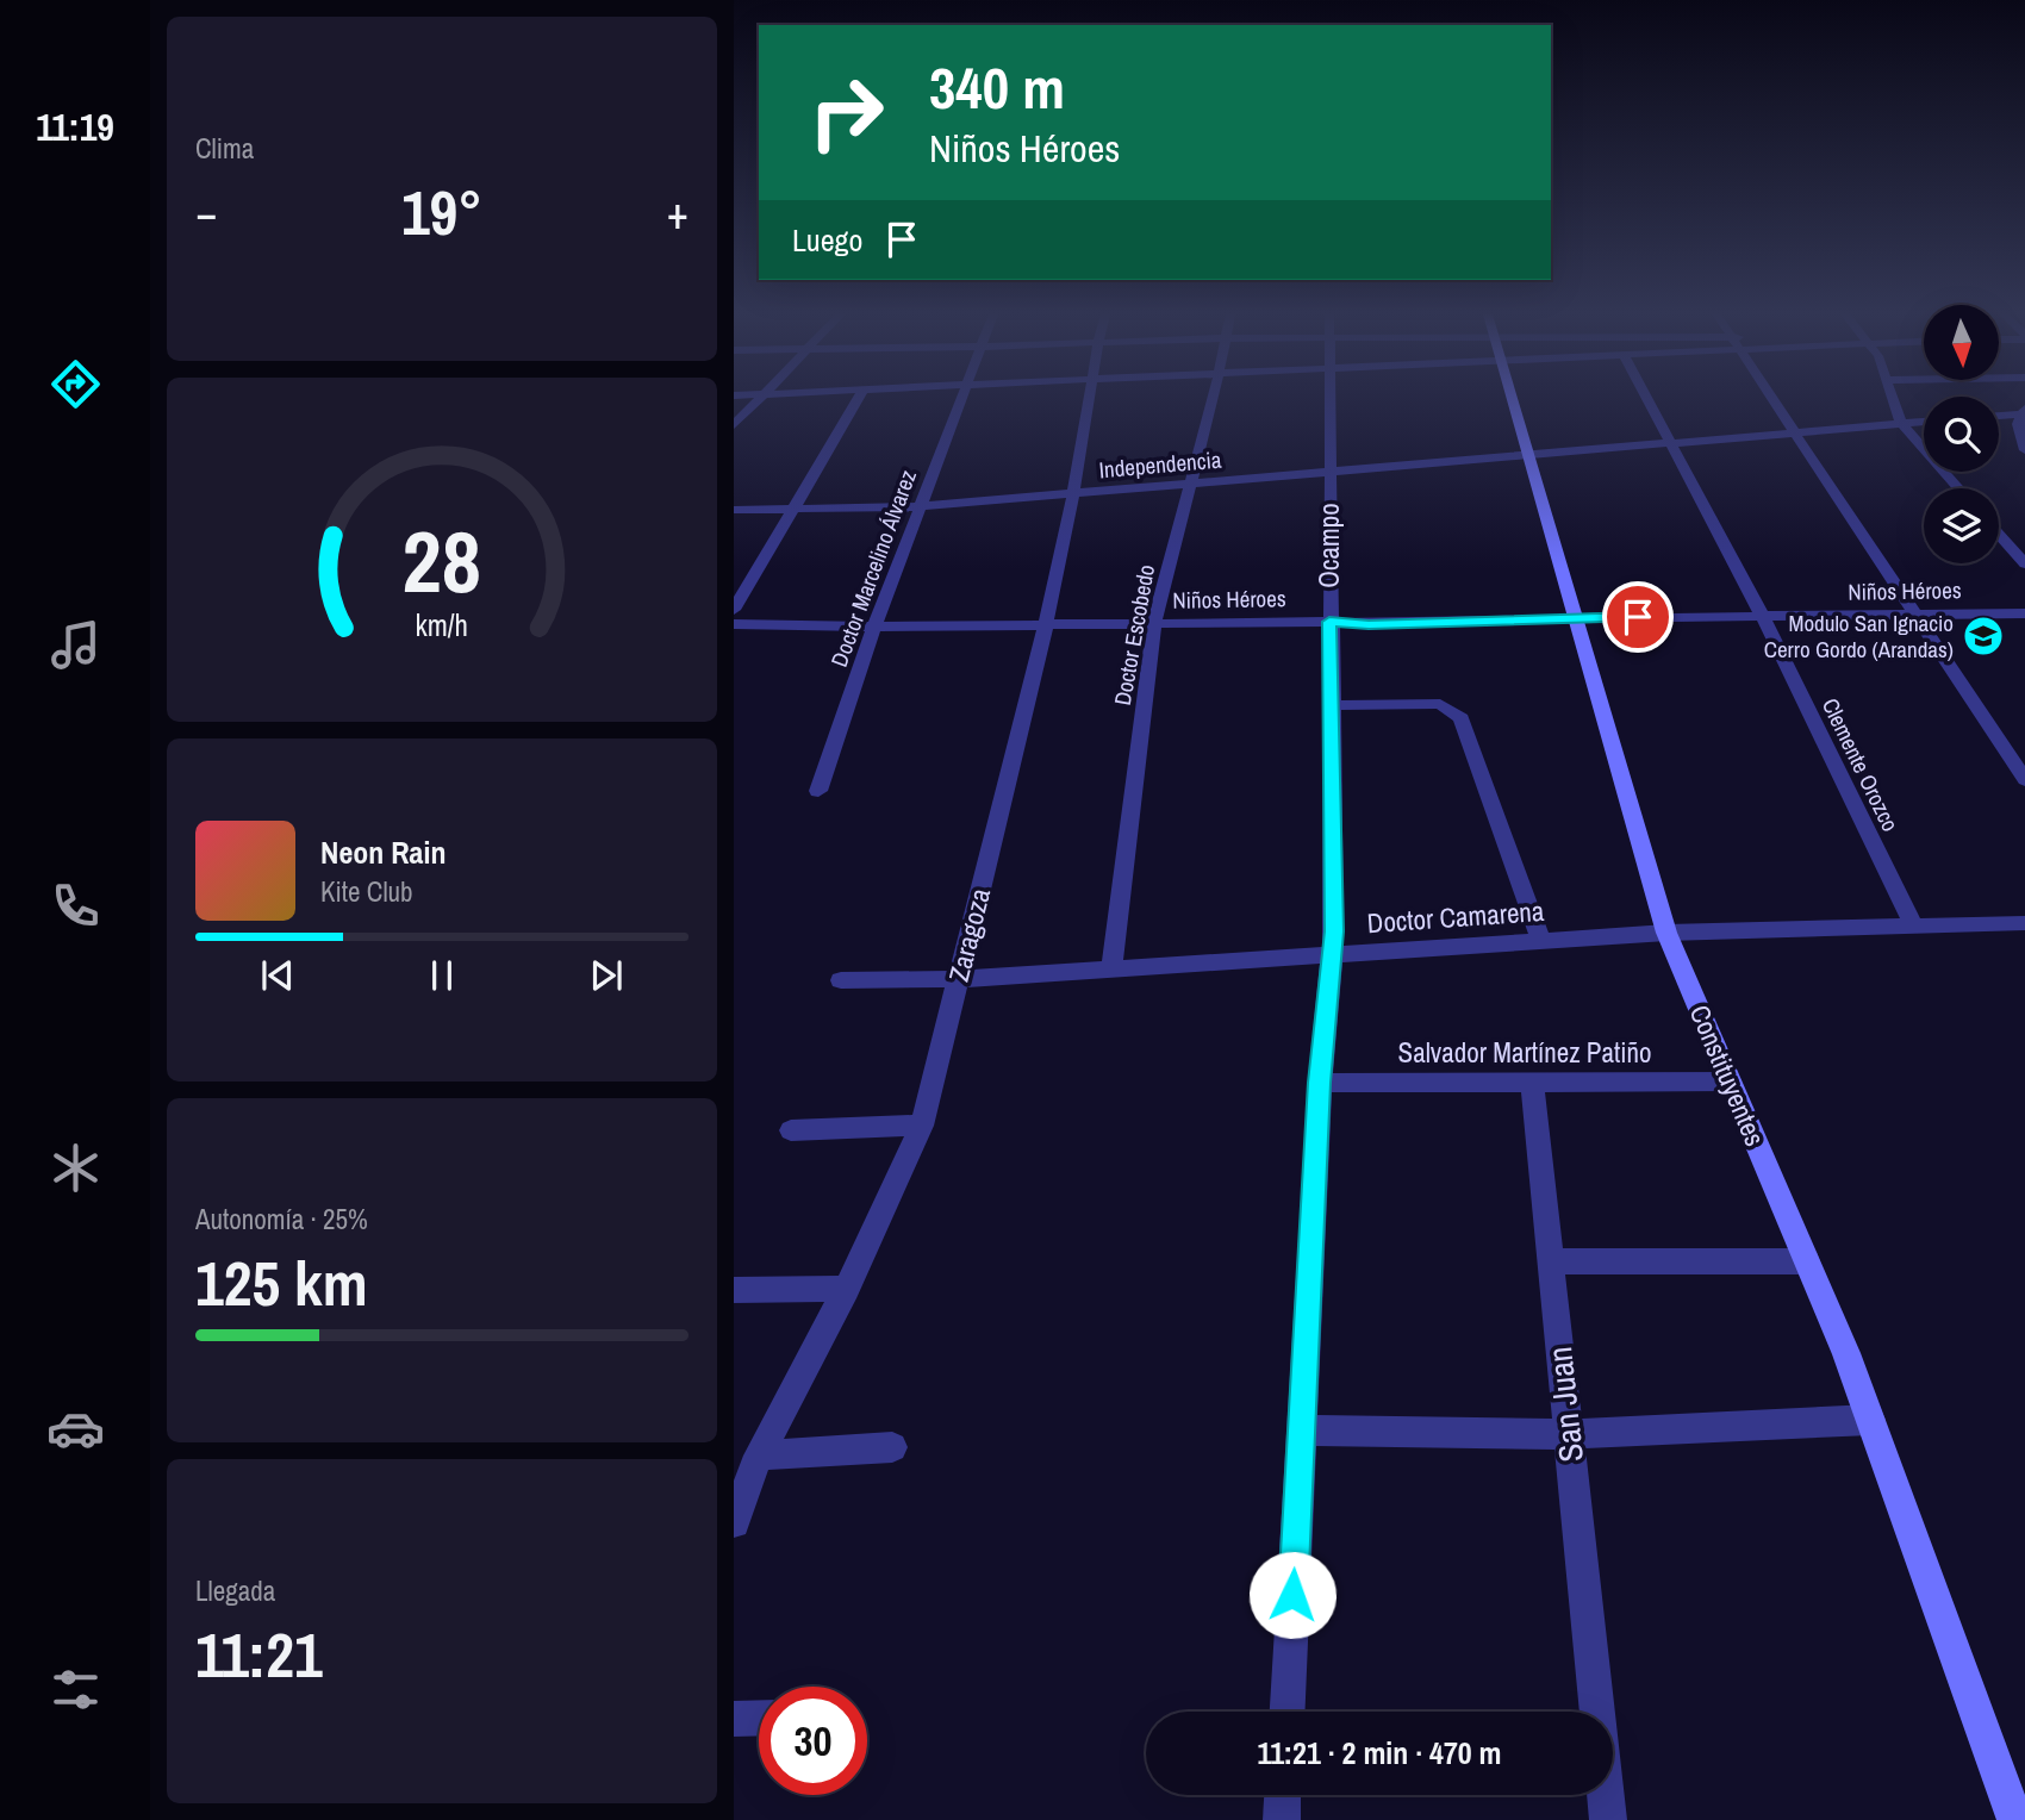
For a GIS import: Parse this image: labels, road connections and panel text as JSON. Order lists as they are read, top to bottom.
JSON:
{
  "streets": {
    "street": [
      "Independencia",
      "Ocampo",
      "Doctor Marcelino Álvarez",
      "Niños Héroes",
      "Doctor Escobedo",
      "Clemente Orozco",
      "Doctor Camarena",
      "Zaragoza",
      "Salvador Martínez Patiño",
      "Constituyentes",
      "San Juan"
    ]
  },
  "crossings": [
    ["Independencia", "Ocampo"],
    ["Independencia", "Doctor Marcelino Álvarez"],
    ["Independencia", "Doctor Escobedo"],
    ["Independencia", "Clemente Orozco"],
    ["Independencia", "Zaragoza"],
    ["Independencia", "Constituyentes"],
    ["Ocampo", "Niños Héroes"],
    ["Ocampo", "Doctor Camarena"],
    ["Ocampo", "Salvador Martínez Patiño"],
    ["Doctor Marcelino Álvarez", "Niños Héroes"],
    ["Niños Héroes", "Doctor Escobedo"],
    ["Niños Héroes", "Clemente Orozco"],
    ["Niños Héroes", "Zaragoza"],
    ["Niños Héroes", "Constituyentes"],
    ["Doctor Escobedo", "Doctor Camarena"],
    ["Clemente Orozco", "Doctor Camarena"],
    ["Doctor Camarena", "Zaragoza"],
    ["Doctor Camarena", "Constituyentes"],
    ["Salvador Martínez Patiño", "Constituyentes"],
    ["Salvador Martínez Patiño", "San Juan"]
  ],
  "places": {
    "school or university": ["Modulo San Ignacio Cerro Gordo (Arandas)"]
  },
  "north": "bottom",
  "page": {
    "tabs": "11:19",
    "tile": [
      "Clima",
      ["Autonomía · 25%", "125 km"],
      ["Llegada", "11:21"]
    ],
    "turn": ["340 m", "Niños Héroes"],
    "heat": ["−", "19°", "+"],
    "then": "Luego",
    "song": ["Neon Rain", "Kite Club"],
    "limit": "30",
    "trip": "11:21 · 2 min · 470 m",
    "gauge": ["28", "km/h"]
  }
}
